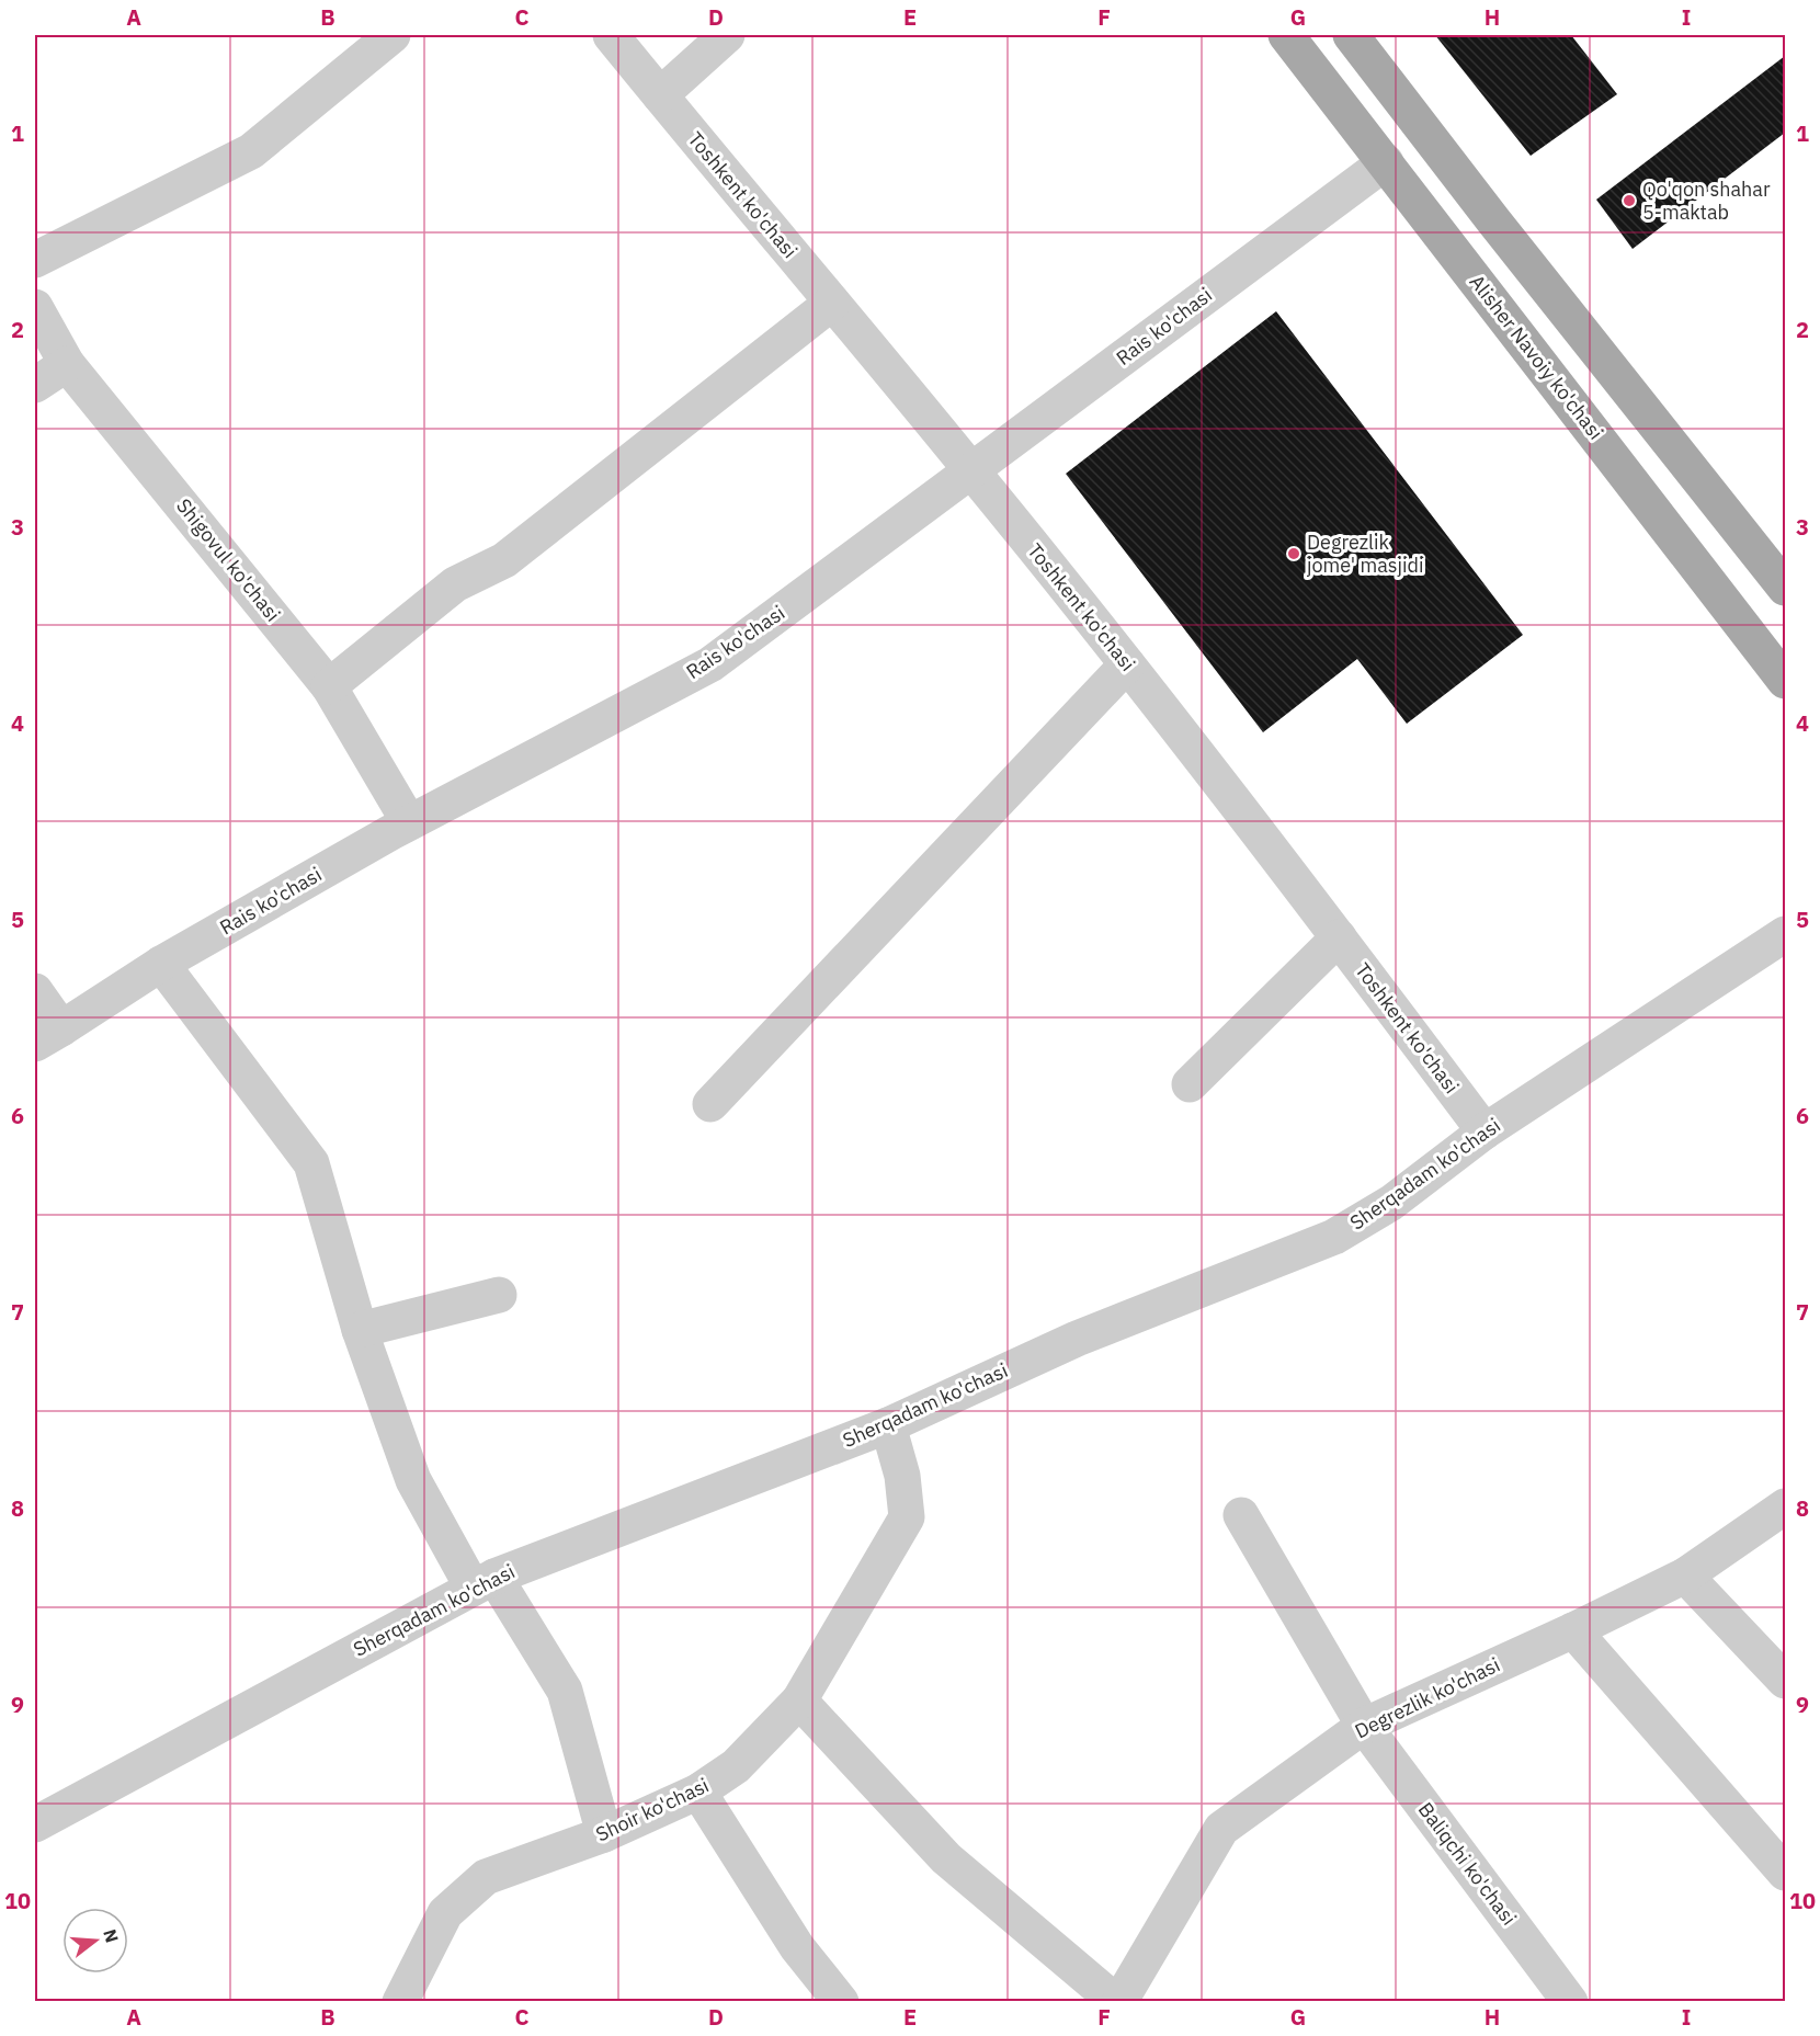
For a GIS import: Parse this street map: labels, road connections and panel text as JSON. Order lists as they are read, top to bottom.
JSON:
{
  "streets": {
    "main road": ["Alisher Navoiy ko'chasi"],
    "street": [
      "Toshkent ko'chasi",
      "Rais ko'chasi",
      "Shigovul ko'chasi",
      "Sherqadam ko'chasi",
      "Degrezlik ko'chasi",
      "Shoir ko'chasi",
      "Baliqchi ko'chasi"
    ]
  },
  "crossings": [
    ["Toshkent ko'chasi", "Rais ko'chasi"],
    ["Toshkent ko'chasi", "Sherqadam ko'chasi"],
    ["Rais ko'chasi", "Alisher Navoiy ko'chasi"],
    ["Rais ko'chasi", "Shigovul ko'chasi"],
    ["Sherqadam ko'chasi", "Shoir ko'chasi"],
    ["Degrezlik ko'chasi", "Baliqchi ko'chasi"]
  ],
  "places": ["Qo'qon shahar 5-maktab", "Degrezlik jome' masjidi"],
  "north": "right",
  "grid": {
    "columns": [
      "A",
      "B",
      "C",
      "D",
      "E",
      "F",
      "G",
      "H",
      "I"
    ],
    "rows": [
      "1",
      "2",
      "3",
      "4",
      "5",
      "6",
      "7",
      "8",
      "9",
      "10"
    ]
  }
}
